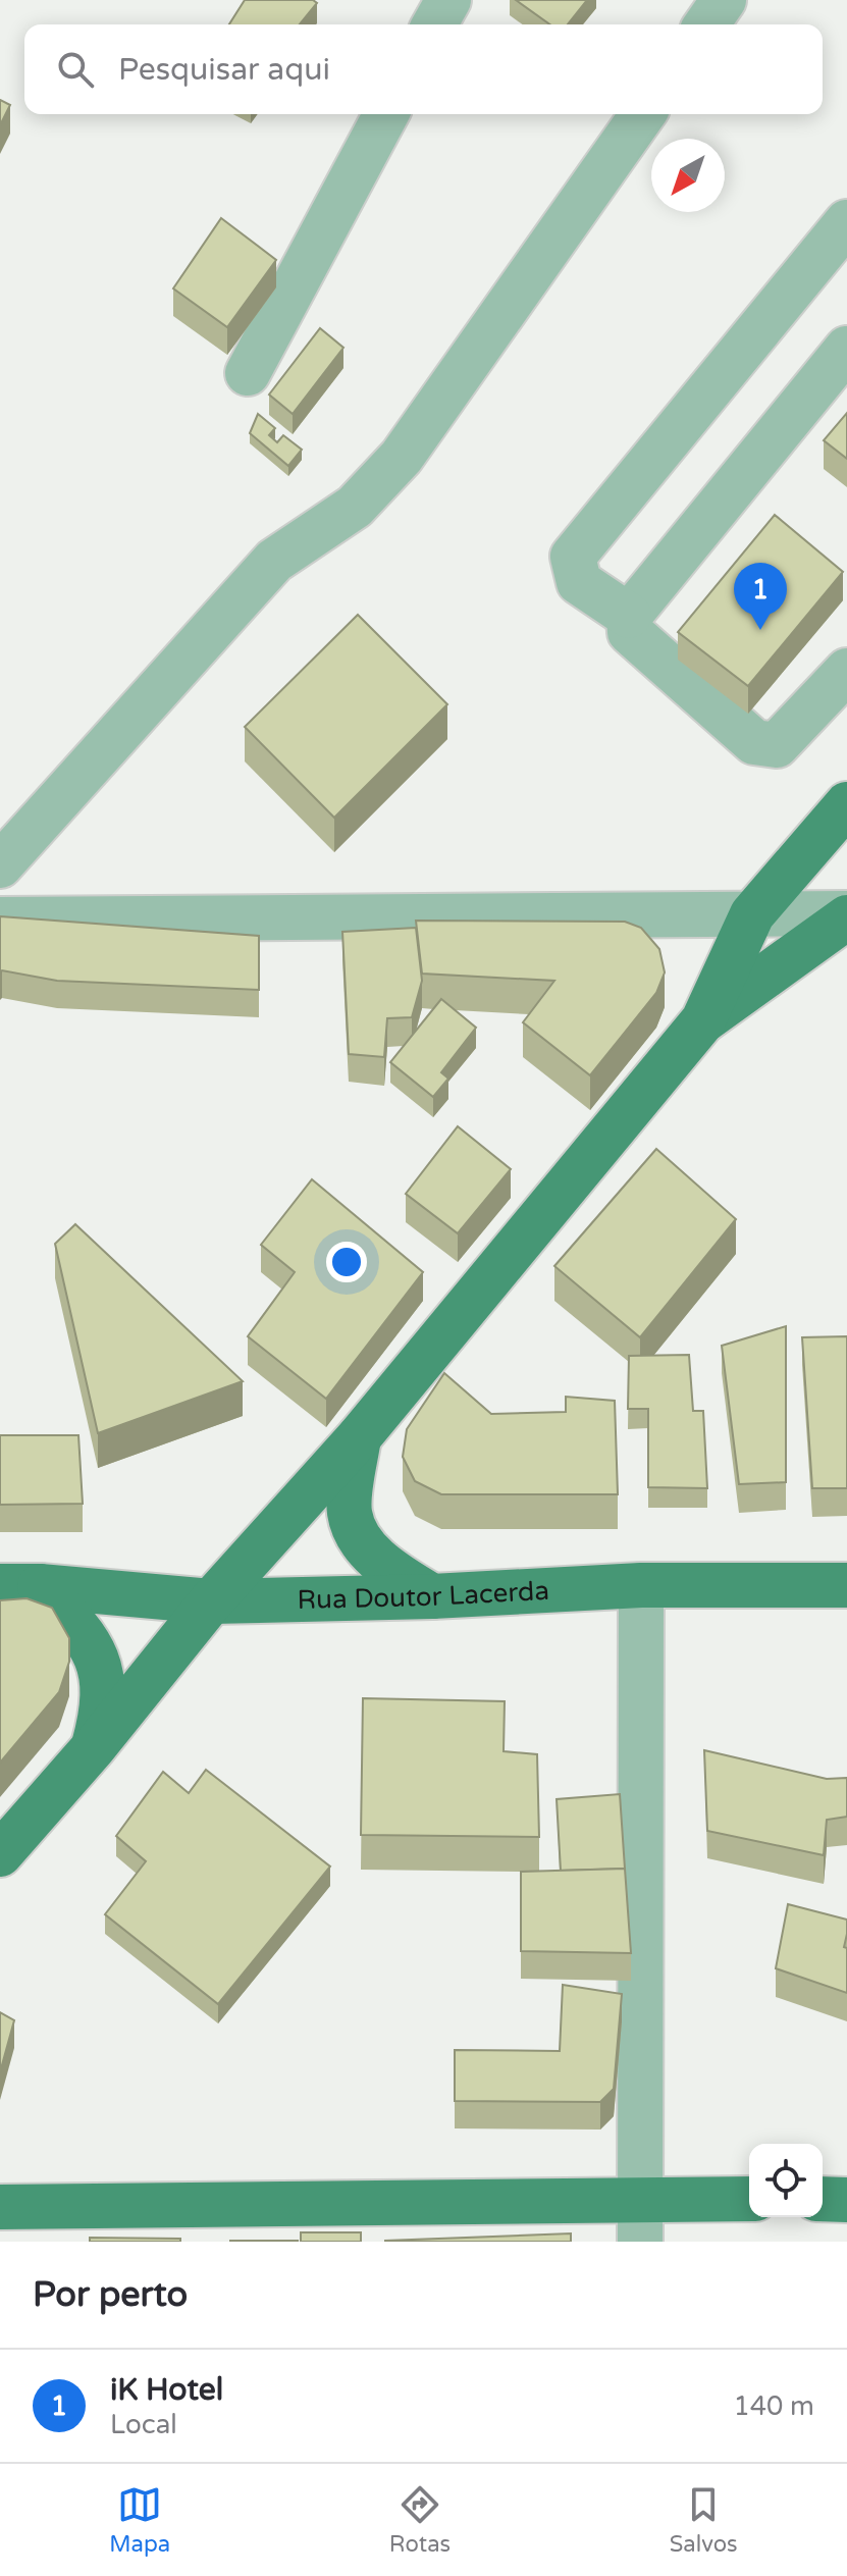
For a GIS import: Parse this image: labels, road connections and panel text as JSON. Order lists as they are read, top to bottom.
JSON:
{
  "streets": {
    "main road": ["Rua Doutor Lacerda"]
  },
  "north": "bottom left",
  "page": {
    "search": "Pesquisar aqui",
    "pins": "1",
    "heading": "Por perto",
    "list": [
      {
        "mark": "1",
        "name": "iK Hotel",
        "note": "Local",
        "value": "140 m"
      }
    ],
    "nav": ["Mapa", "Rotas", "Salvos"]
  }
}
